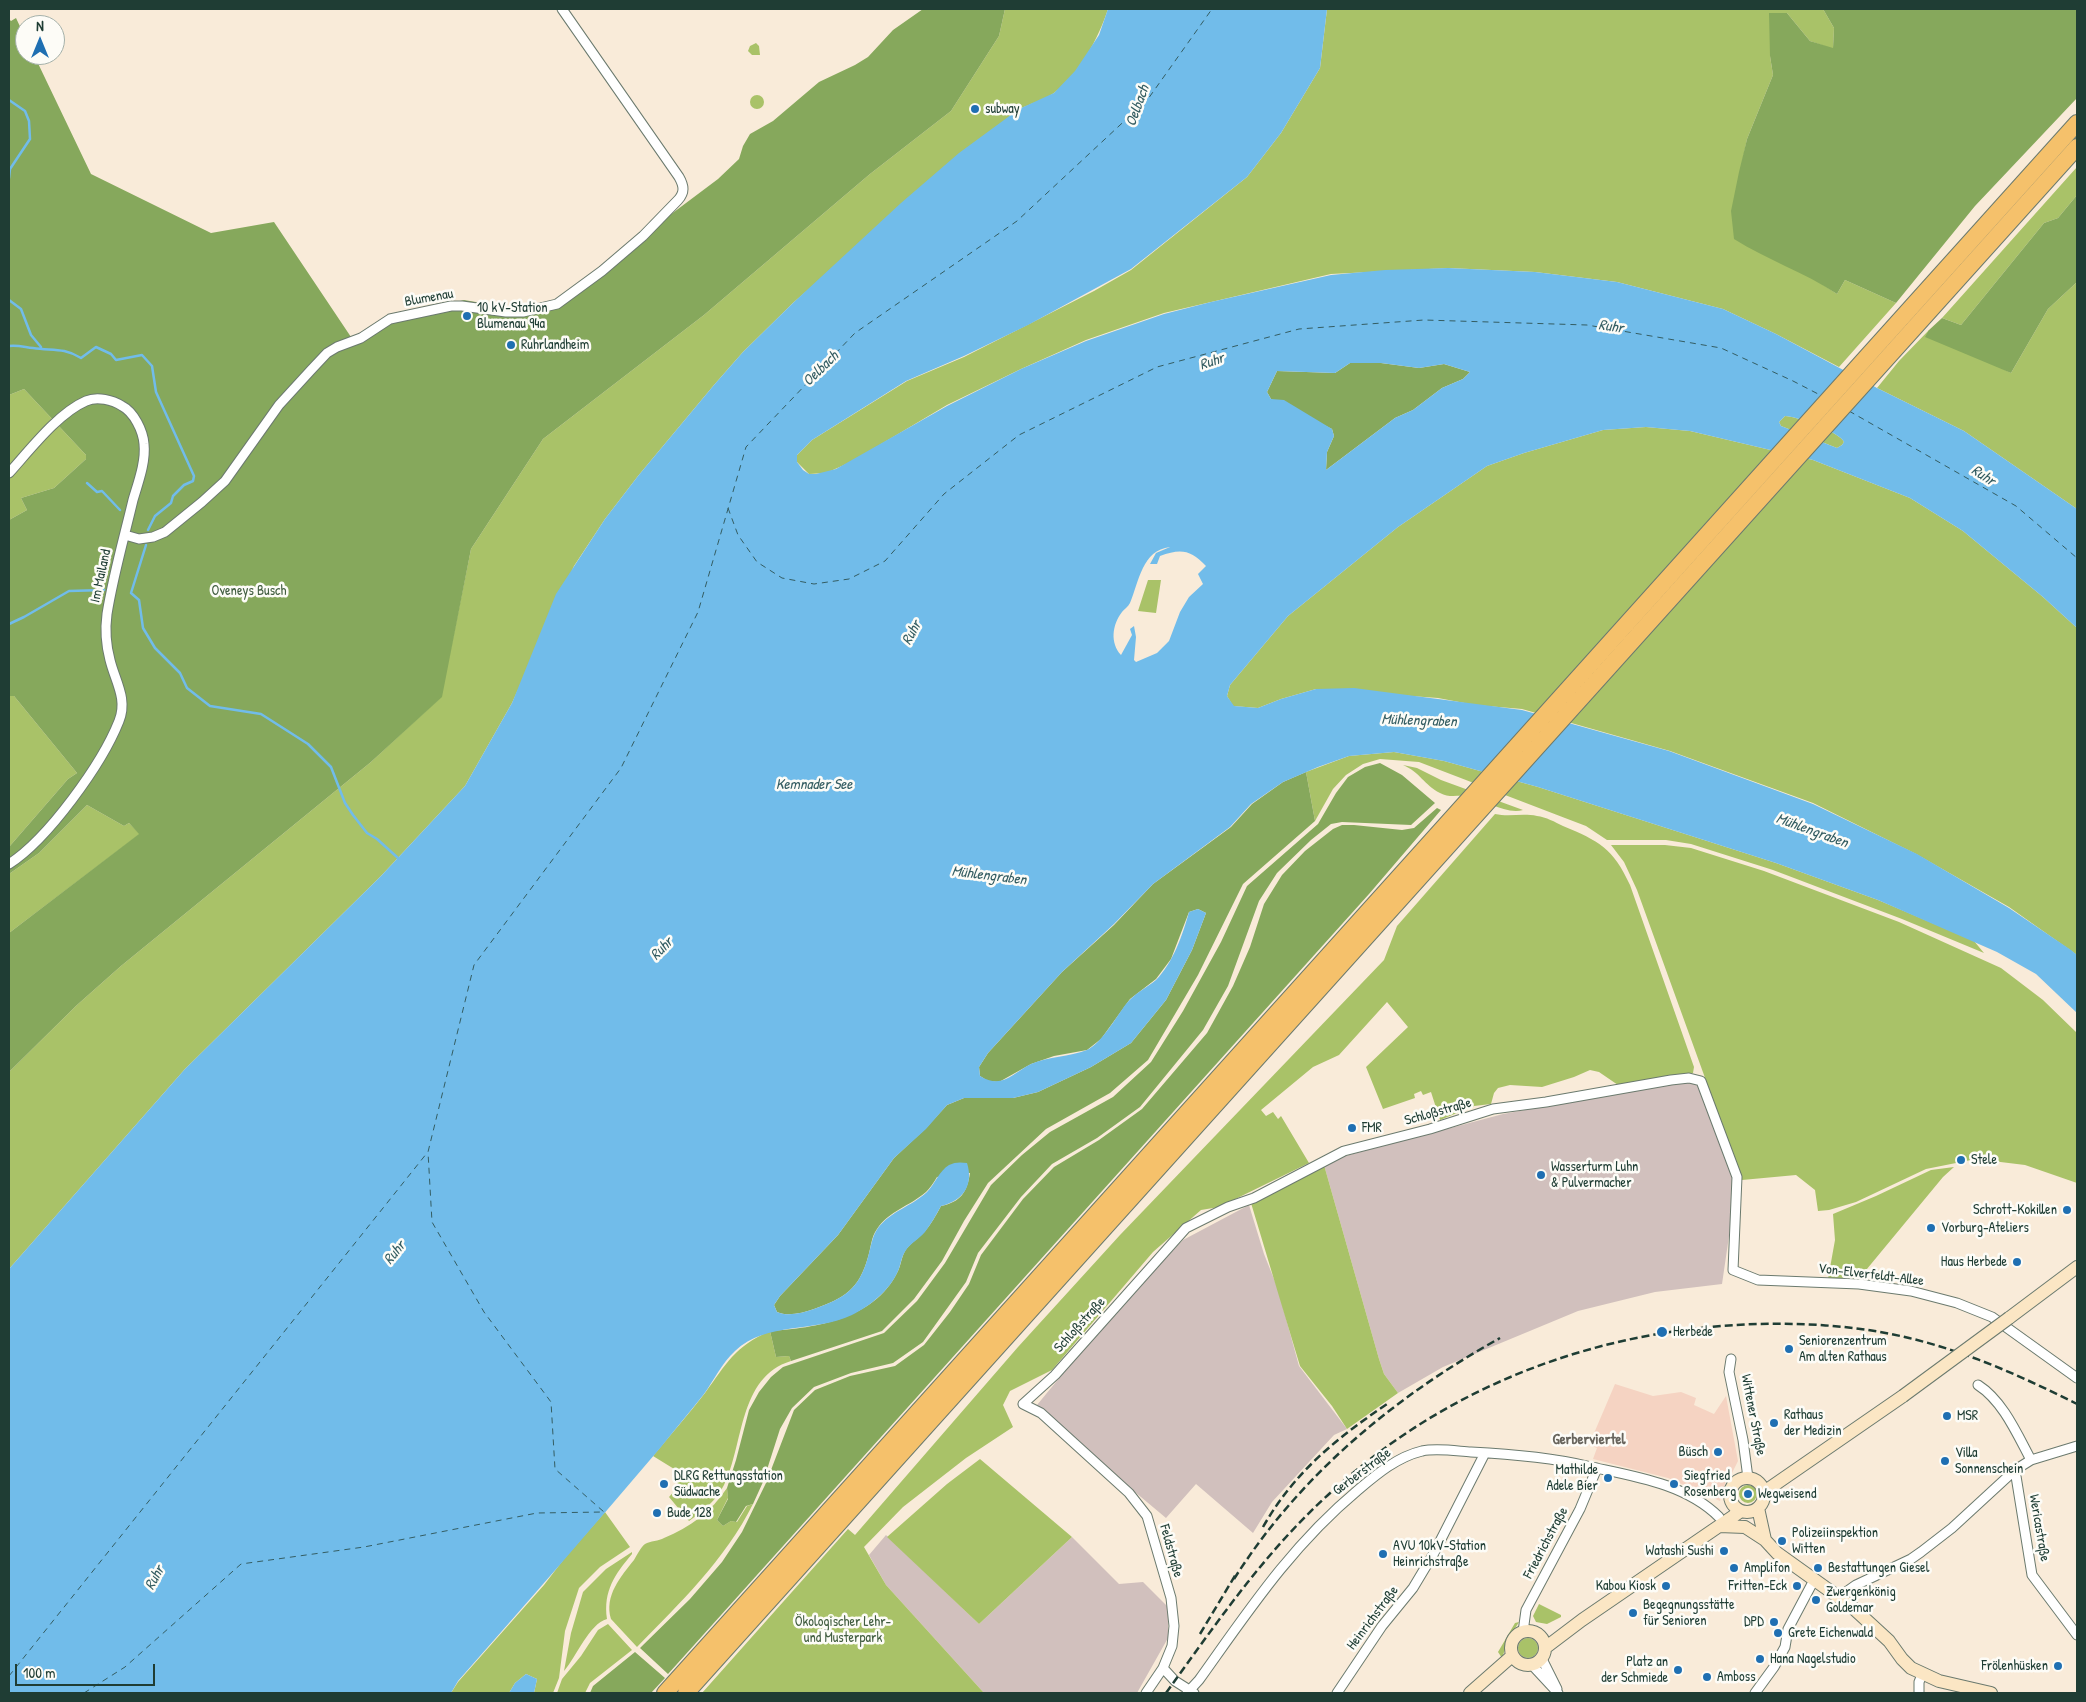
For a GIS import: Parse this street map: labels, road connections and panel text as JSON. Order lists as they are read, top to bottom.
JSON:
{
  "streets": {
    "street": [
      "Blumenau",
      "Im Mailand",
      "Schloßstraße",
      "Von-Elverfeldt-Allee",
      "Wittener Straße",
      "Gerberstraße",
      "Wericastraße",
      "Friedrichstraße",
      "Feldstraße",
      "Heinrichstraße"
    ]
  },
  "crossings": [
    ["Blumenau", "Im Mailand"],
    ["Schloßstraße", "Von-Elverfeldt-Allee"],
    ["Schloßstraße", "Feldstraße"],
    ["Gerberstraße", "Friedrichstraße"],
    ["Gerberstraße", "Heinrichstraße"]
  ],
  "districts": ["Gerberviertel"],
  "water": [
    "Oelbach",
    "Ruhr",
    "Mühlengraben",
    "Kemnader See"
  ],
  "parks": ["Oveneys Busch", "Ökologischer Lehr- und Musterpark"],
  "places": [
    "subway",
    "10 kV-Station Blumenau 94a",
    "Ruhrlandheim",
    "FMR",
    "Stele",
    "Wasserturm Luhn & Pulvermacher",
    "Schrott-Kokillen",
    "Vorburg-Ateliers",
    "Haus Herbede",
    "Herbede",
    "Seniorenzentrum Am alten Rathaus",
    "MSR",
    "Rathaus der Medizin",
    "Büsch",
    "Villa Sonnenschein",
    "Mathilde Adele Bier",
    "DLRG Rettungsstation Südwache",
    "Siegfried Rosenberg",
    "Wegweisend",
    "Bude 128",
    "Polizeiinspektion Witten",
    "Watashi Sushi",
    "AVU 10kV-Station Heinrichstraße",
    "Amplifon",
    "Bestattungen Giesel",
    "Kabou Kiosk",
    "Fritten-Eck",
    "Zwergenkönig Goldemar",
    "Begegnungsstätte für Senioren",
    "DPD",
    "Grete Eichenwald",
    "Hana Nagelstudio",
    "Frölenhüsken",
    "Platz an der Schmiede",
    "Amboss"
  ],
  "scale_bar": "100 m",
  "north": "top"
}
